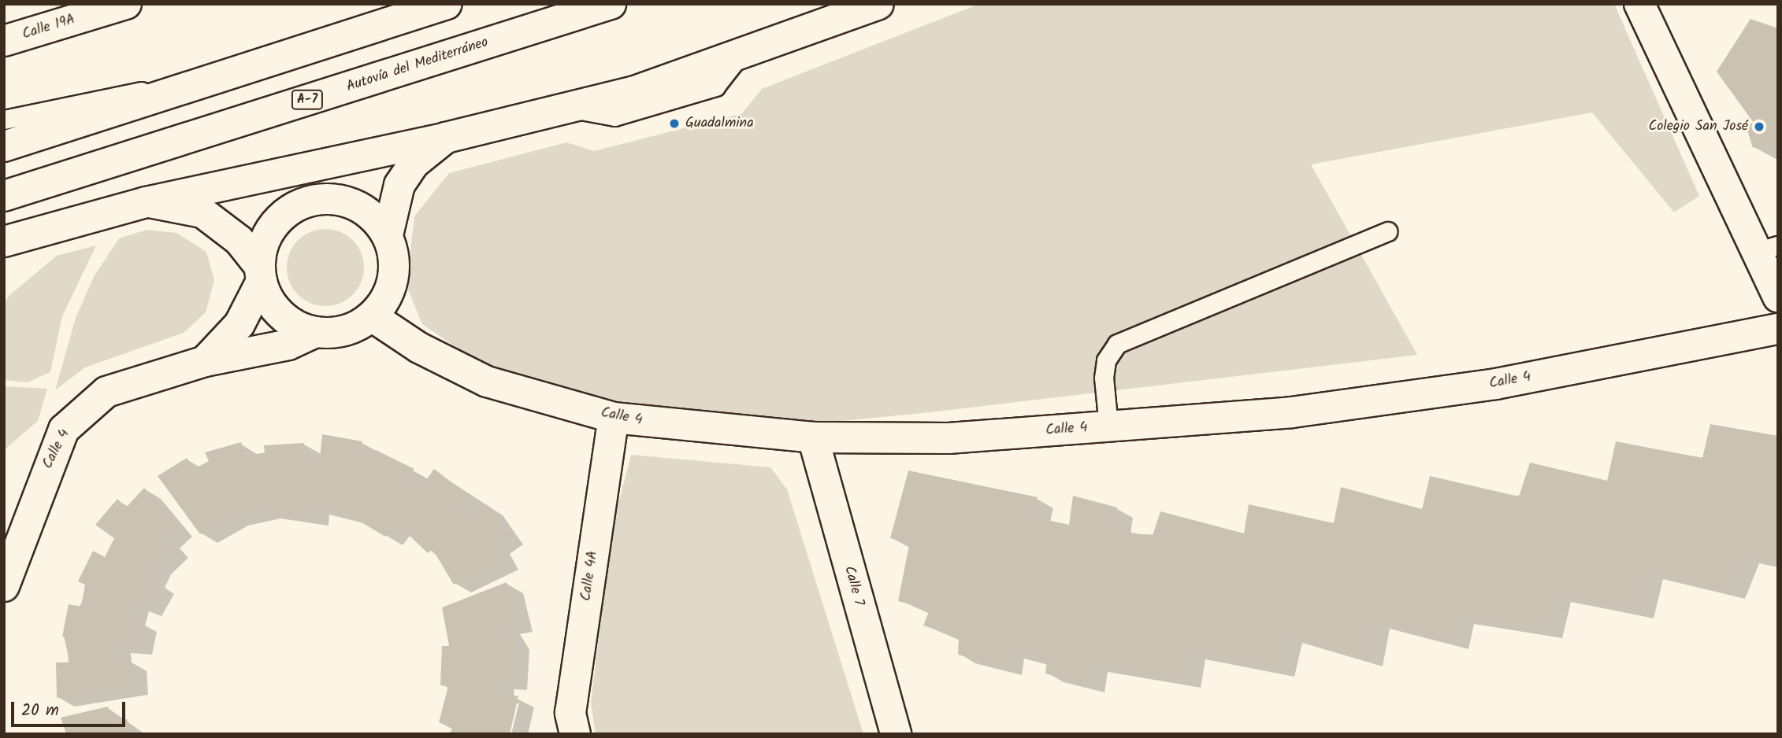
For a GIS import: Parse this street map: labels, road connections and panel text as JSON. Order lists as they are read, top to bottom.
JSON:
{
  "streets": {
    "main road": [
      "Calle 19A",
      "Autovía del Mediterráneo",
      "A-7",
      "Calle 4",
      "Calle 4A",
      "Calle 7"
    ]
  },
  "crossings": [
    ["Calle 4", "Calle 4A"],
    ["Calle 4", "Calle 7"]
  ],
  "places": ["Guadalmina", "Colegio San José"],
  "scale_bar": "20 m"
}
